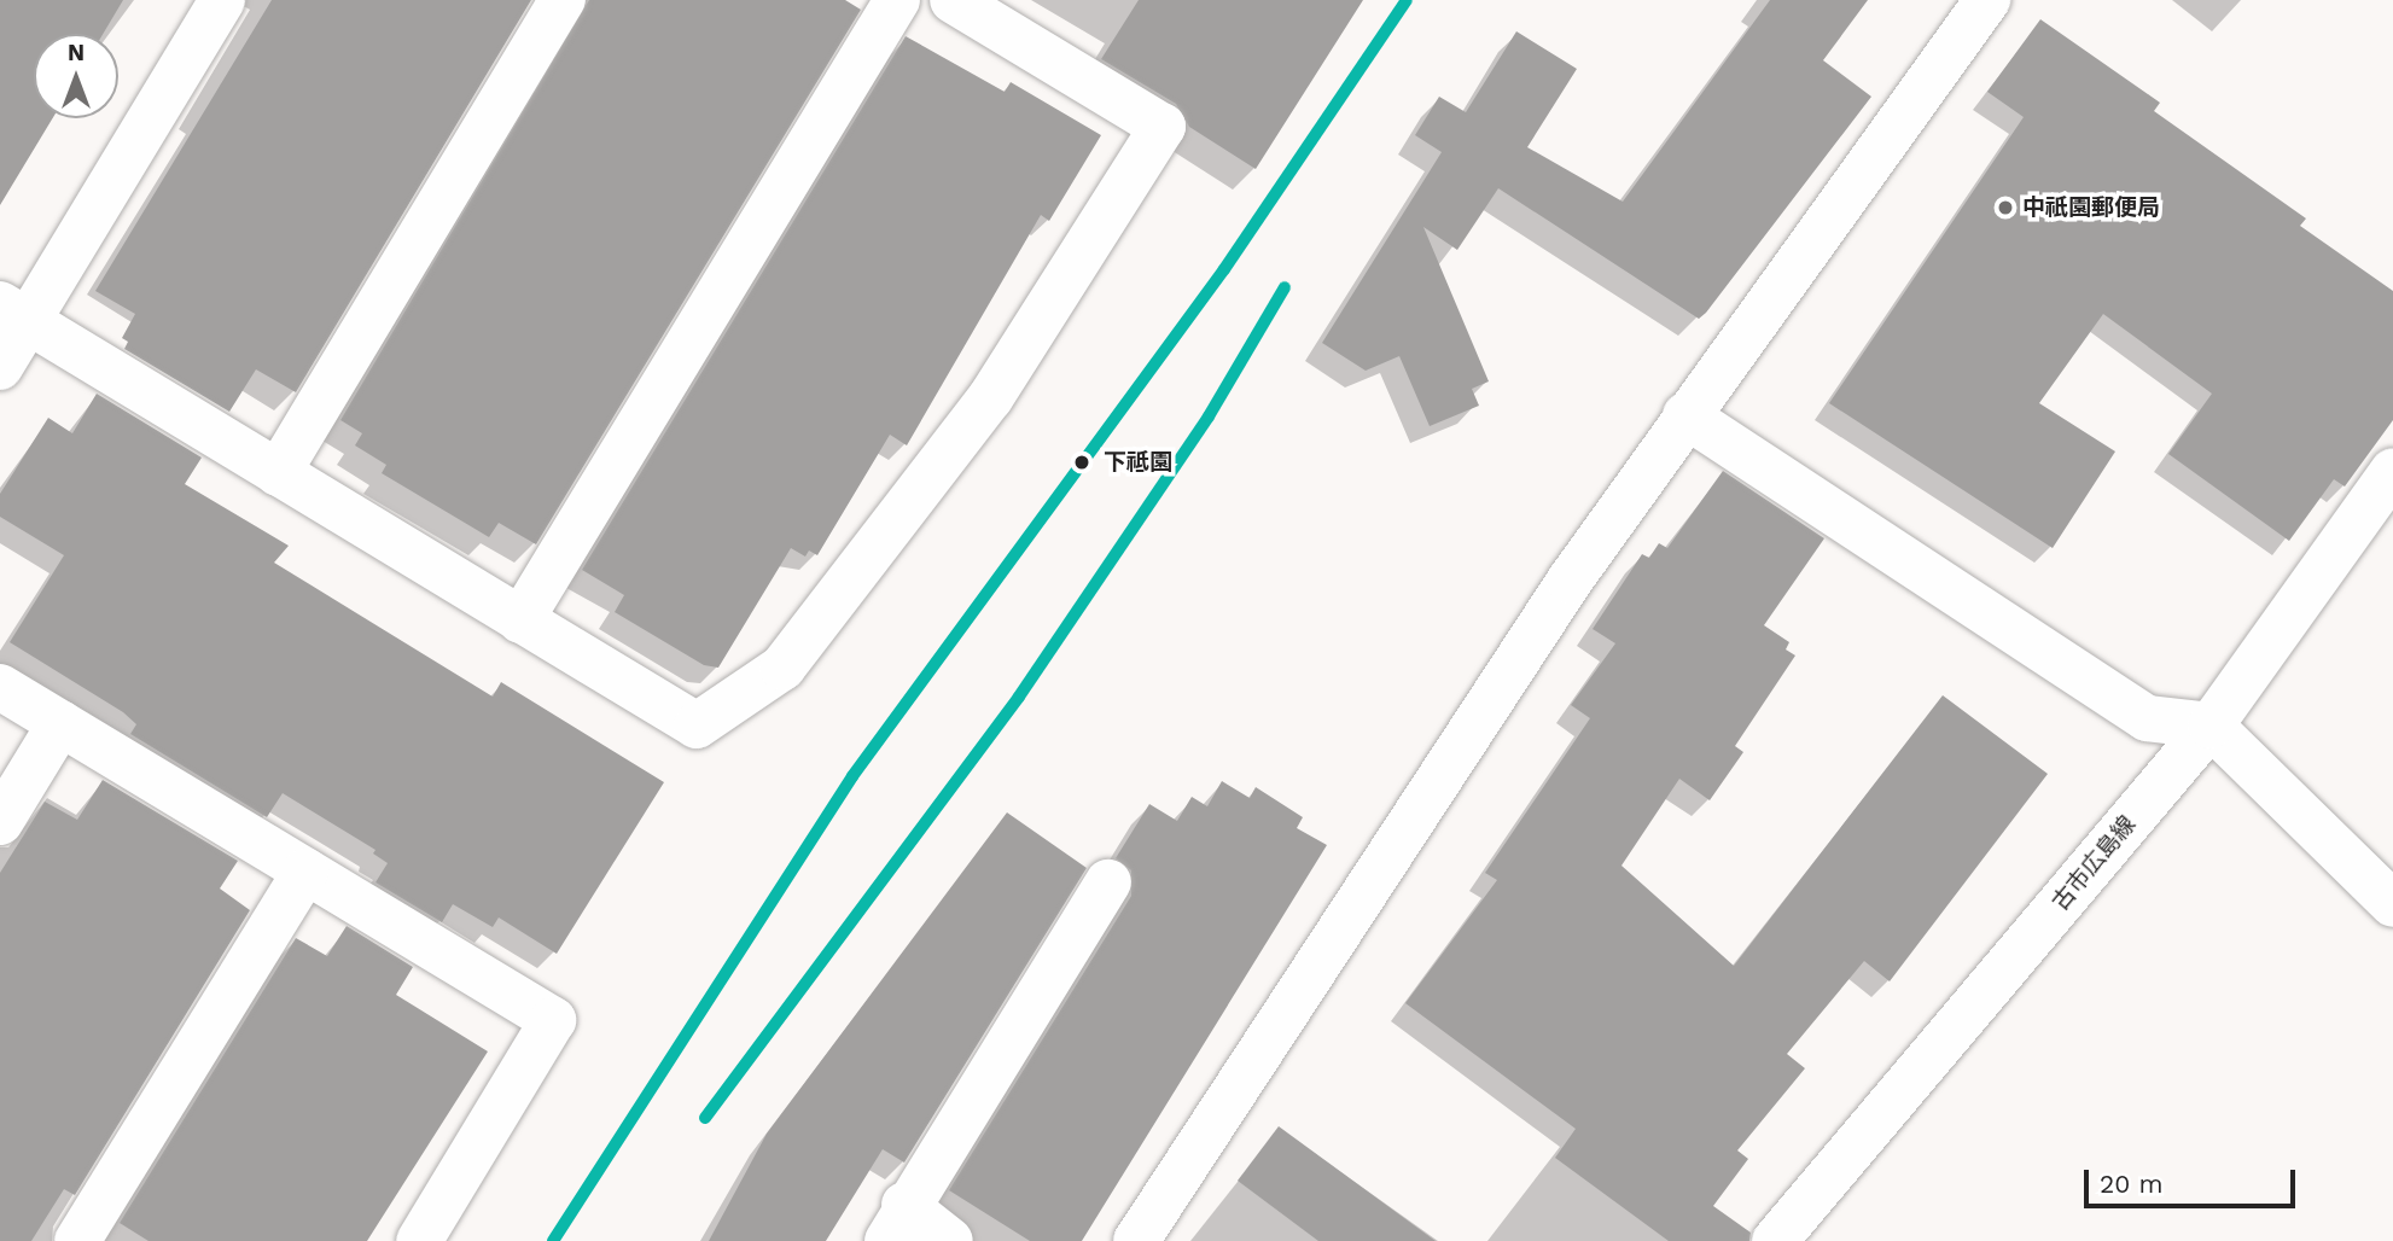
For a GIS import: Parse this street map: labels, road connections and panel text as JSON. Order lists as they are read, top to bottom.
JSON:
{
  "streets": {
    "street": ["古市広島線"]
  },
  "places": ["中祇園郵便局", "下祗園"],
  "scale_bar": "20 m",
  "north": "top"
}
